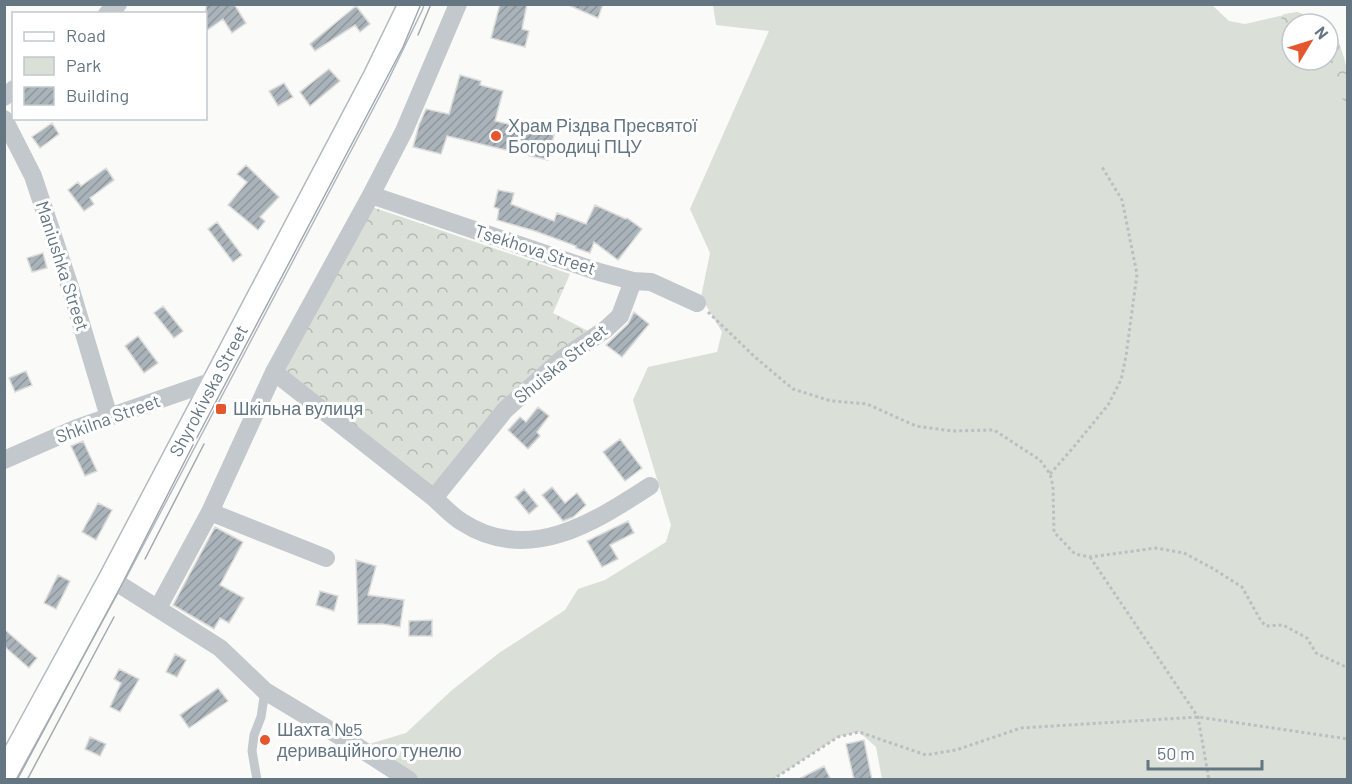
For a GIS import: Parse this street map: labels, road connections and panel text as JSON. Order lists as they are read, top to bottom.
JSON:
{
  "streets": {
    "main road": ["Shyrokivska Street"],
    "street": [
      "Tsekhova Street",
      "Maniushka Street",
      "Shuiska Street",
      "Shkilna Street"
    ]
  },
  "crossings": [
    ["Tsekhova Street", "Shuiska Street"],
    ["Maniushka Street", "Shkilna Street"],
    ["Shyrokivska Street", "Shkilna Street"]
  ],
  "places": {
    "other": ["Храм Різдва Пресвятої Богородиці ПЦУ", "Шахта №5 дериваційного тунелю"],
    "transit": ["Шкільна вулиця"]
  },
  "legend": ["Road", "Park", "Building"],
  "scale_bar": "50 m",
  "north": "top right"
}
